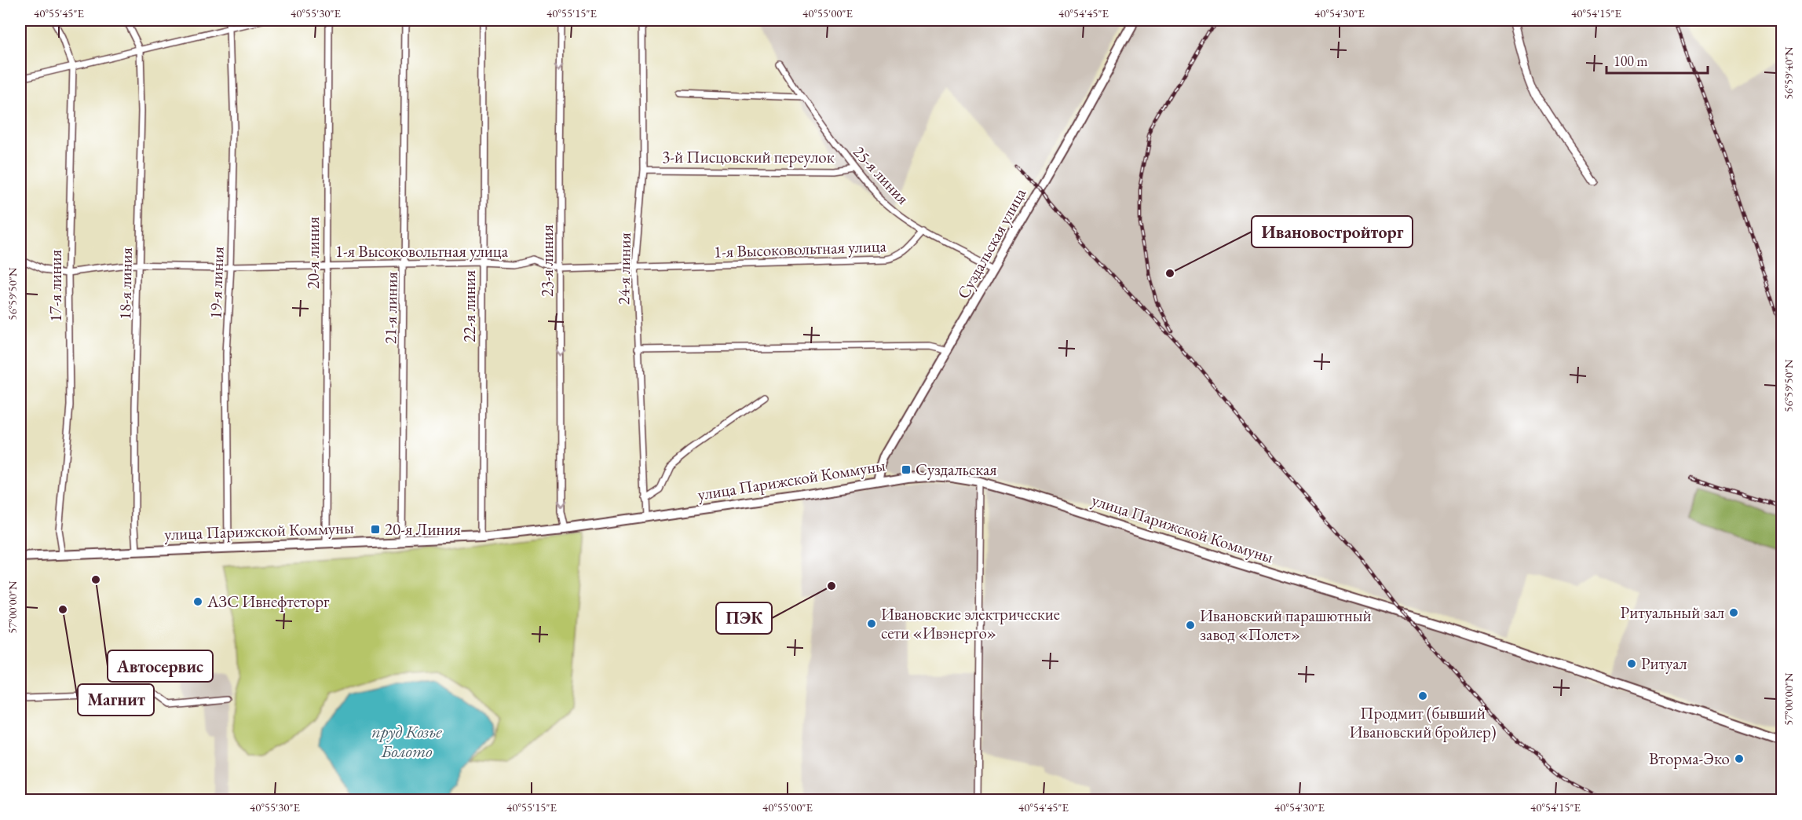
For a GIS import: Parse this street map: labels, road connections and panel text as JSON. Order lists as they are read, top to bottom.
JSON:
{
  "streets": {
    "main road": ["Суздальская улица", "улица Парижской Коммуны"],
    "street": [
      "3-й Писцовский переулок",
      "25-я линия",
      "1-я Высоковольтная улица",
      "20-я линия",
      "23-я линия",
      "24-я линия",
      "19-я линия",
      "18-я линия",
      "17-я линия",
      "22-я линия",
      "21-я линия"
    ]
  },
  "crossings": [
    ["3-й Писцовский переулок", "25-я линия"],
    ["3-й Писцовский переулок", "24-я линия"],
    ["25-я линия", "Суздальская улица"],
    ["25-я линия", "1-я Высоковольтная улица"],
    ["Суздальская улица", "улица Парижской Коммуны"],
    ["1-я Высоковольтная улица", "20-я линия"],
    ["1-я Высоковольтная улица", "23-я линия"],
    ["1-я Высоковольтная улица", "24-я линия"],
    ["1-я Высоковольтная улица", "19-я линия"],
    ["1-я Высоковольтная улица", "18-я линия"],
    ["1-я Высоковольтная улица", "17-я линия"],
    ["1-я Высоковольтная улица", "22-я линия"],
    ["1-я Высоковольтная улица", "21-я линия"],
    ["20-я линия", "улица Парижской Коммуны"],
    ["23-я линия", "улица Парижской Коммуны"],
    ["24-я линия", "улица Парижской Коммуны"],
    ["19-я линия", "улица Парижской Коммуны"],
    ["18-я линия", "улица Парижской Коммуны"],
    ["17-я линия", "улица Парижской Коммуны"],
    ["22-я линия", "улица Парижской Коммуны"],
    ["21-я линия", "улица Парижской Коммуны"]
  ],
  "one_way": ["23-я линия"],
  "water": ["пруд Козье Болото"],
  "places": {
    "other": [
      "Ивановостройторг",
      "Автосервис",
      "ПЭК",
      "АЗС Ивнефтеторг",
      "Магнит",
      "Ритуальный зал",
      "Ивановские электрические сети «Ивэнерго»",
      "Ивановский парашютный завод «Полет»",
      "Ритуал",
      "Продмит (бывший Ивановский бройлер)",
      "Вторма-Эко"
    ],
    "transit": ["Суздальская", "20-я Линия"]
  },
  "scale_bar": "100 m",
  "coordinates": [
    "40°55'45\"E",
    "40°55'30\"E",
    "40°55'15\"E",
    "40°55'00\"E",
    "40°54'45\"E",
    "40°54'30\"E",
    "40°54'15\"E",
    "56°59'40\"N",
    "56°59'50\"N",
    "57°00'00\"N"
  ]
}
